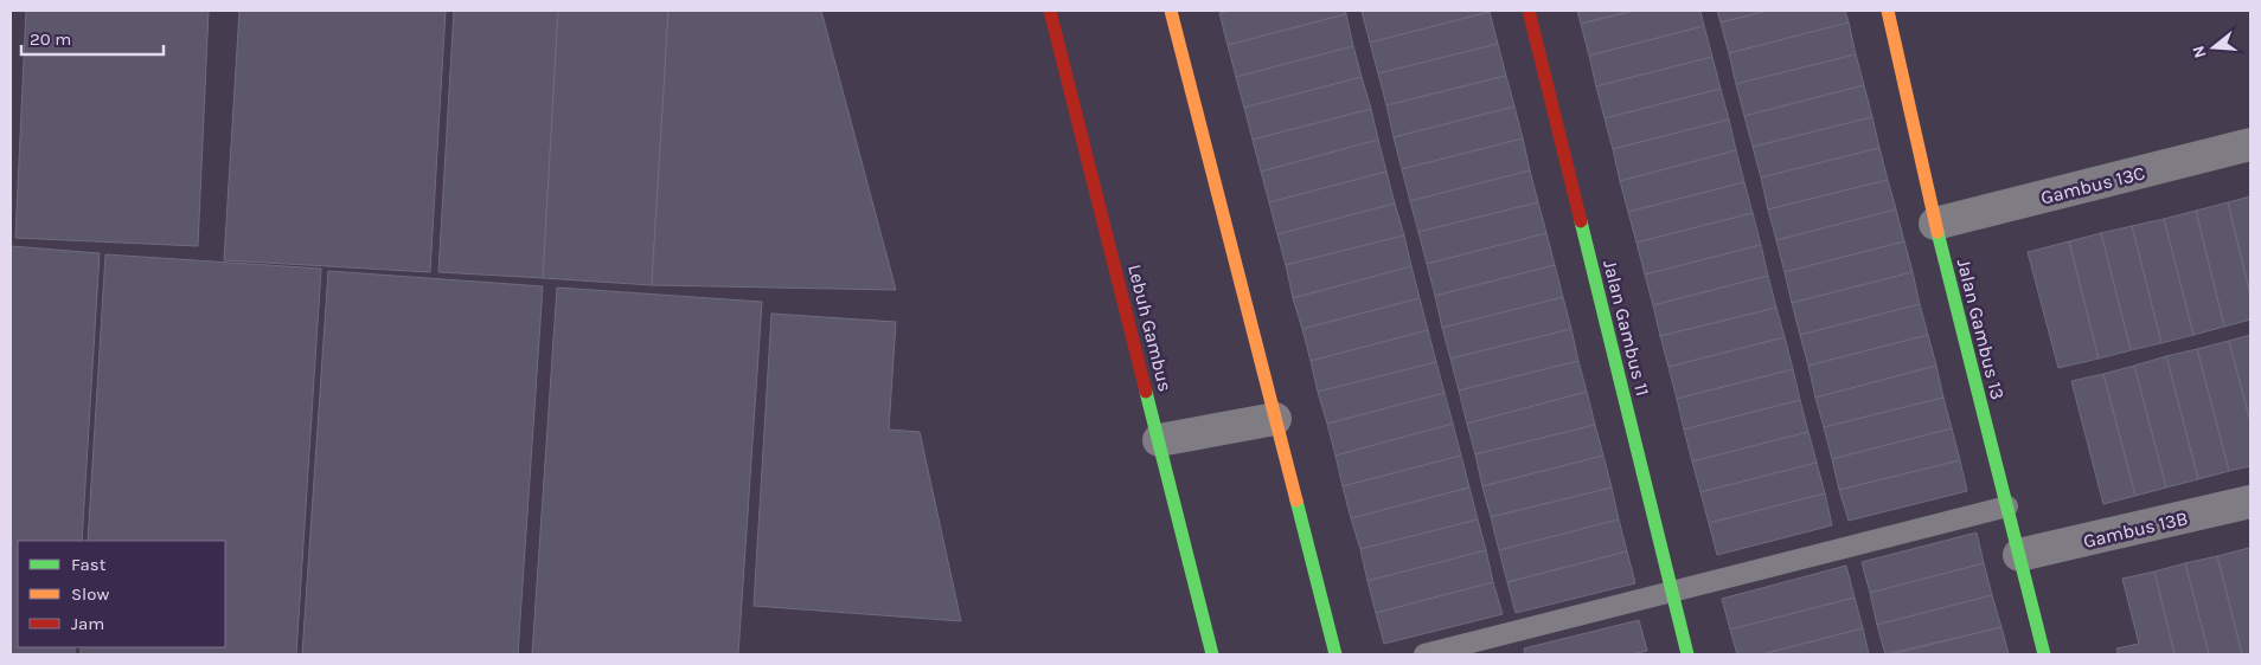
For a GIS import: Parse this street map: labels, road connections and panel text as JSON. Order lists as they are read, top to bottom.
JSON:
{
  "streets": {
    "street": [
      "Gambus 13C",
      "Lebuh Gambus",
      "Jalan Gambus 11",
      "Jalan Gambus 13",
      "Gambus 13B"
    ]
  },
  "crossings": [
    ["Gambus 13C", "Jalan Gambus 13"],
    ["Jalan Gambus 13", "Gambus 13B"]
  ],
  "legend": ["Fast", "Slow", "Jam"],
  "scale_bar": "20 m",
  "north": "left"
}
